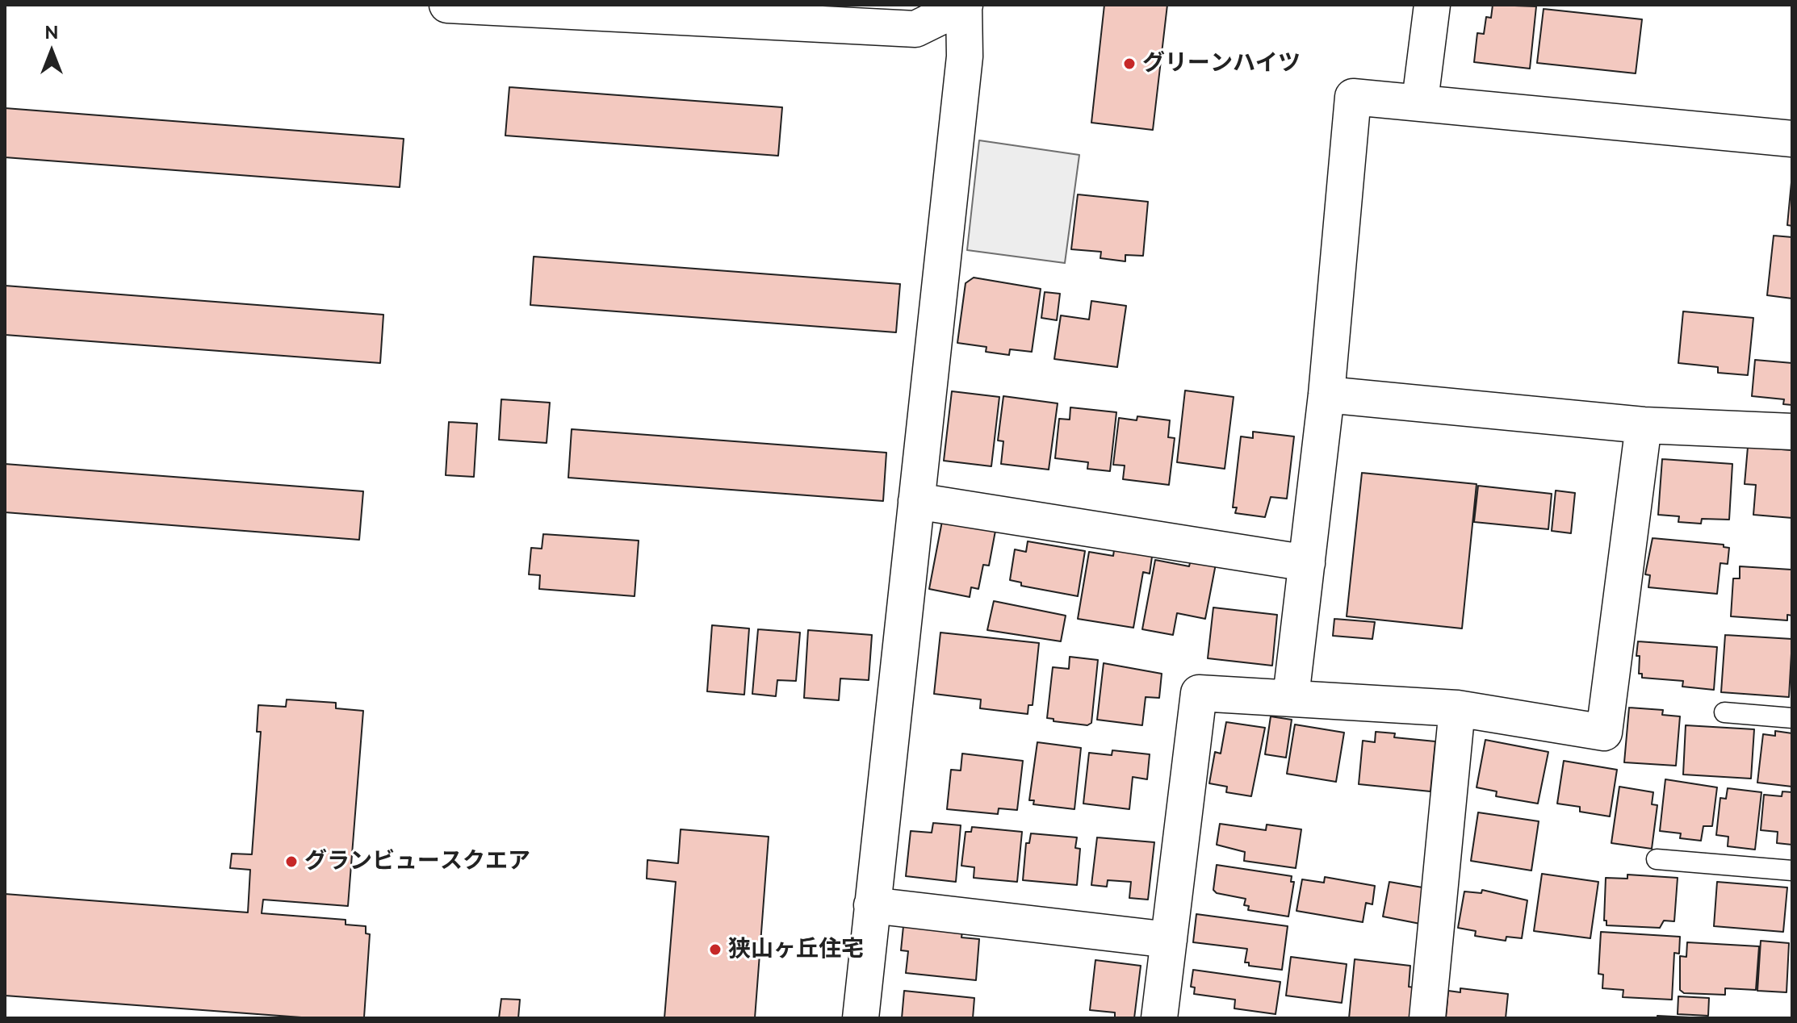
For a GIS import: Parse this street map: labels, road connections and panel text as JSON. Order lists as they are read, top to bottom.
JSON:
{
  "places": ["グリーンハイツ", "グランビュースクエア", "狭山ヶ丘住宅"],
  "north": "top"
}
